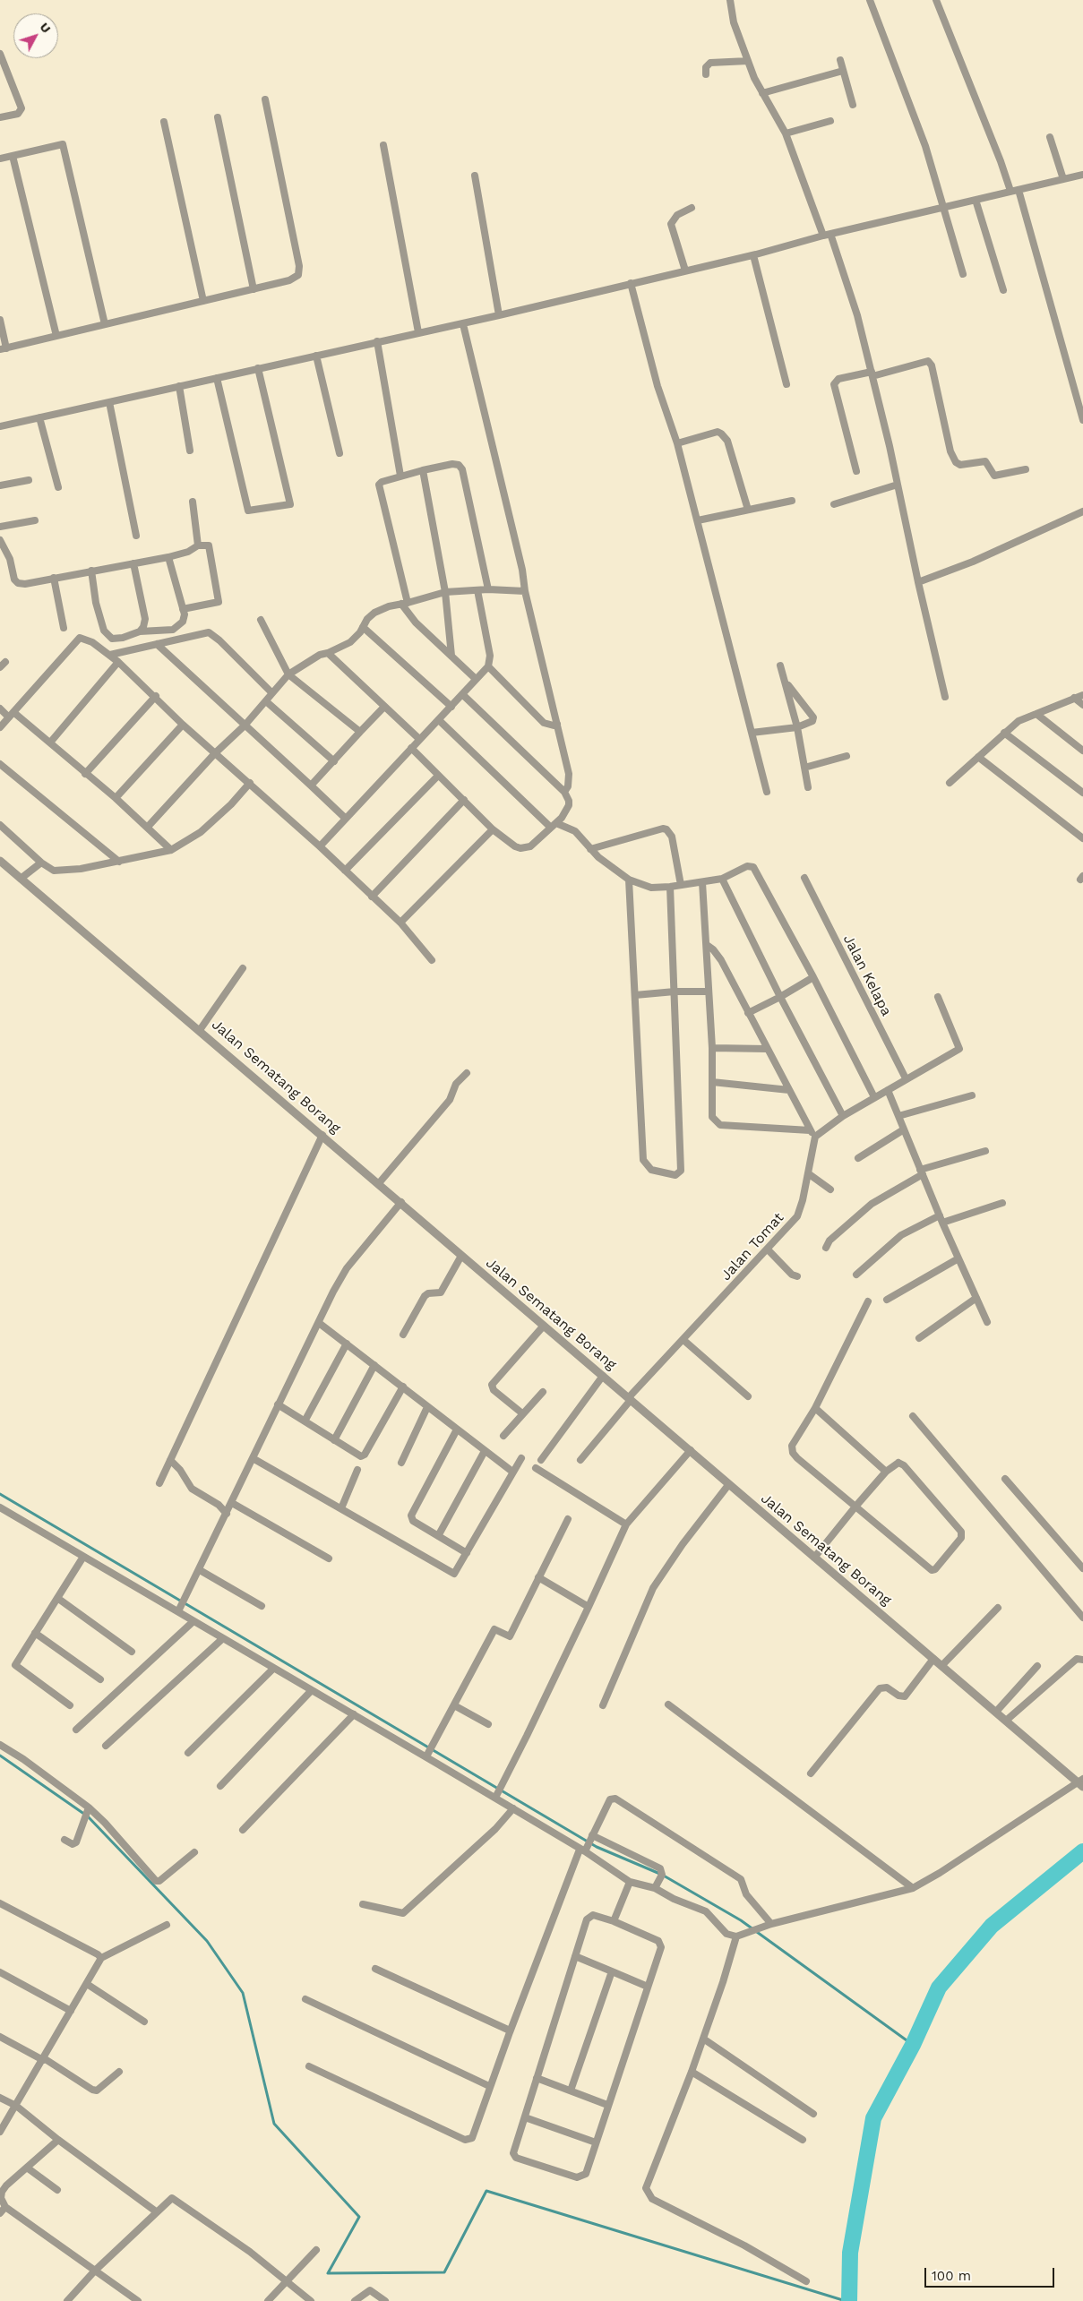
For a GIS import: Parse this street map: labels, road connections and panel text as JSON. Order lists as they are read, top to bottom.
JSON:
{
  "streets": {
    "street": ["Jalan Kelapa", "Jalan Sematang Borang", "Jalan Tomat"]
  },
  "crossings": [
    ["Jalan Sematang Borang", "Jalan Tomat"]
  ],
  "scale_bar": "100 m",
  "north": "top right"
}
